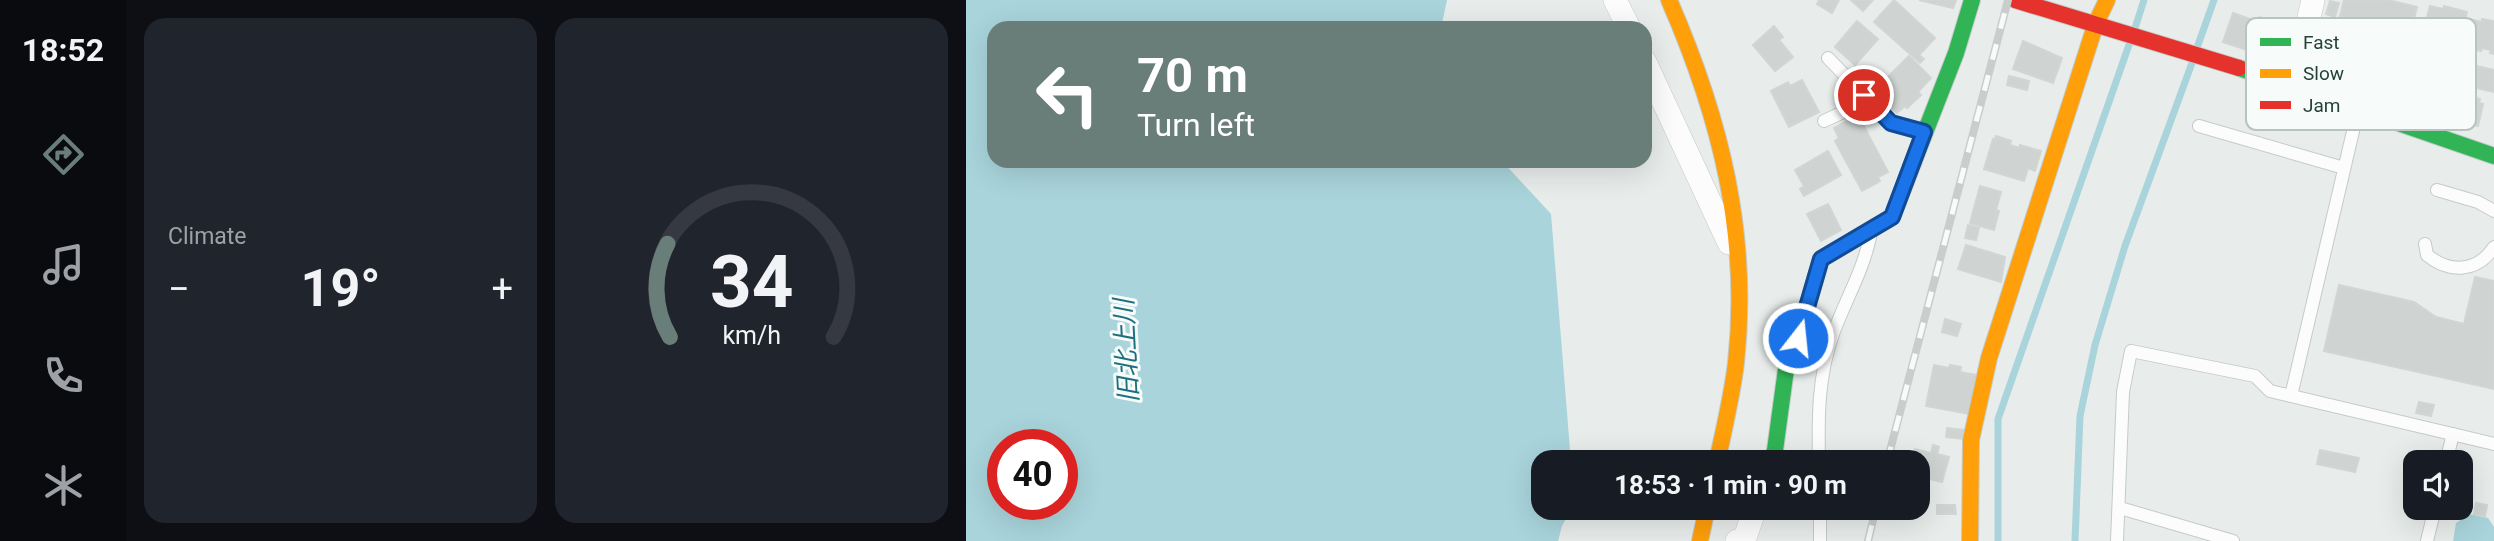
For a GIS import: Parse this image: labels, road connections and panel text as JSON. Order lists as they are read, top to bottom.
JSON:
{
  "water": ["旧北上川"],
  "legend": ["Fast", "Slow", "Jam"],
  "page": {
    "tabs": "18:52",
    "tile": "Climate",
    "turn": ["70 m", "Turn left"],
    "heat": ["−", "19°", "+"],
    "limit": "40",
    "trip": "18:53 · 1 min · 90 m",
    "gauge": ["34", "km/h"]
  }
}
